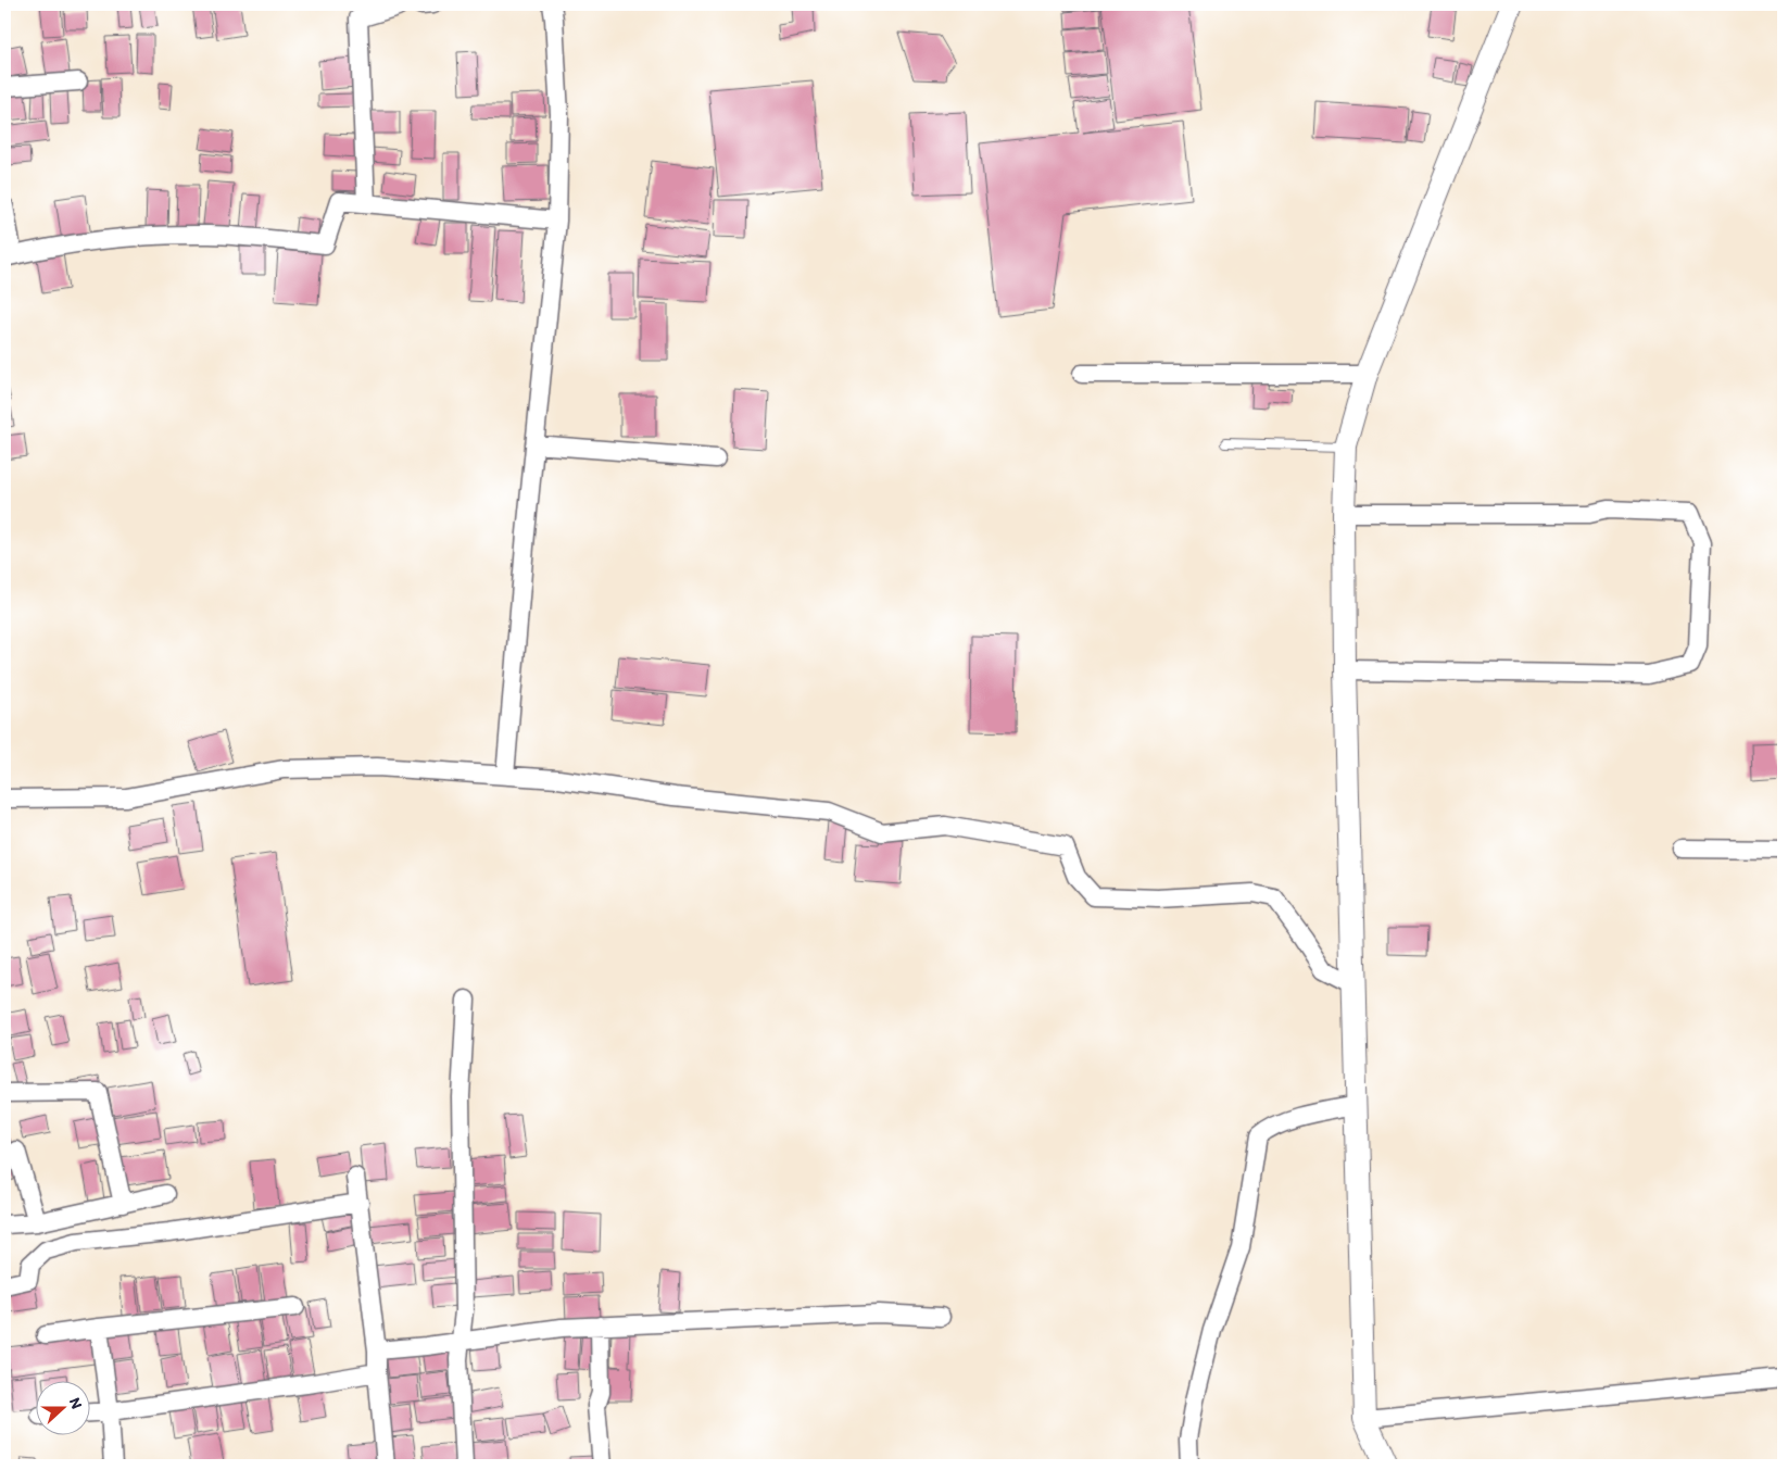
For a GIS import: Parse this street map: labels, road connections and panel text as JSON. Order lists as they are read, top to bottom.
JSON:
{
  "north": "right"
}
